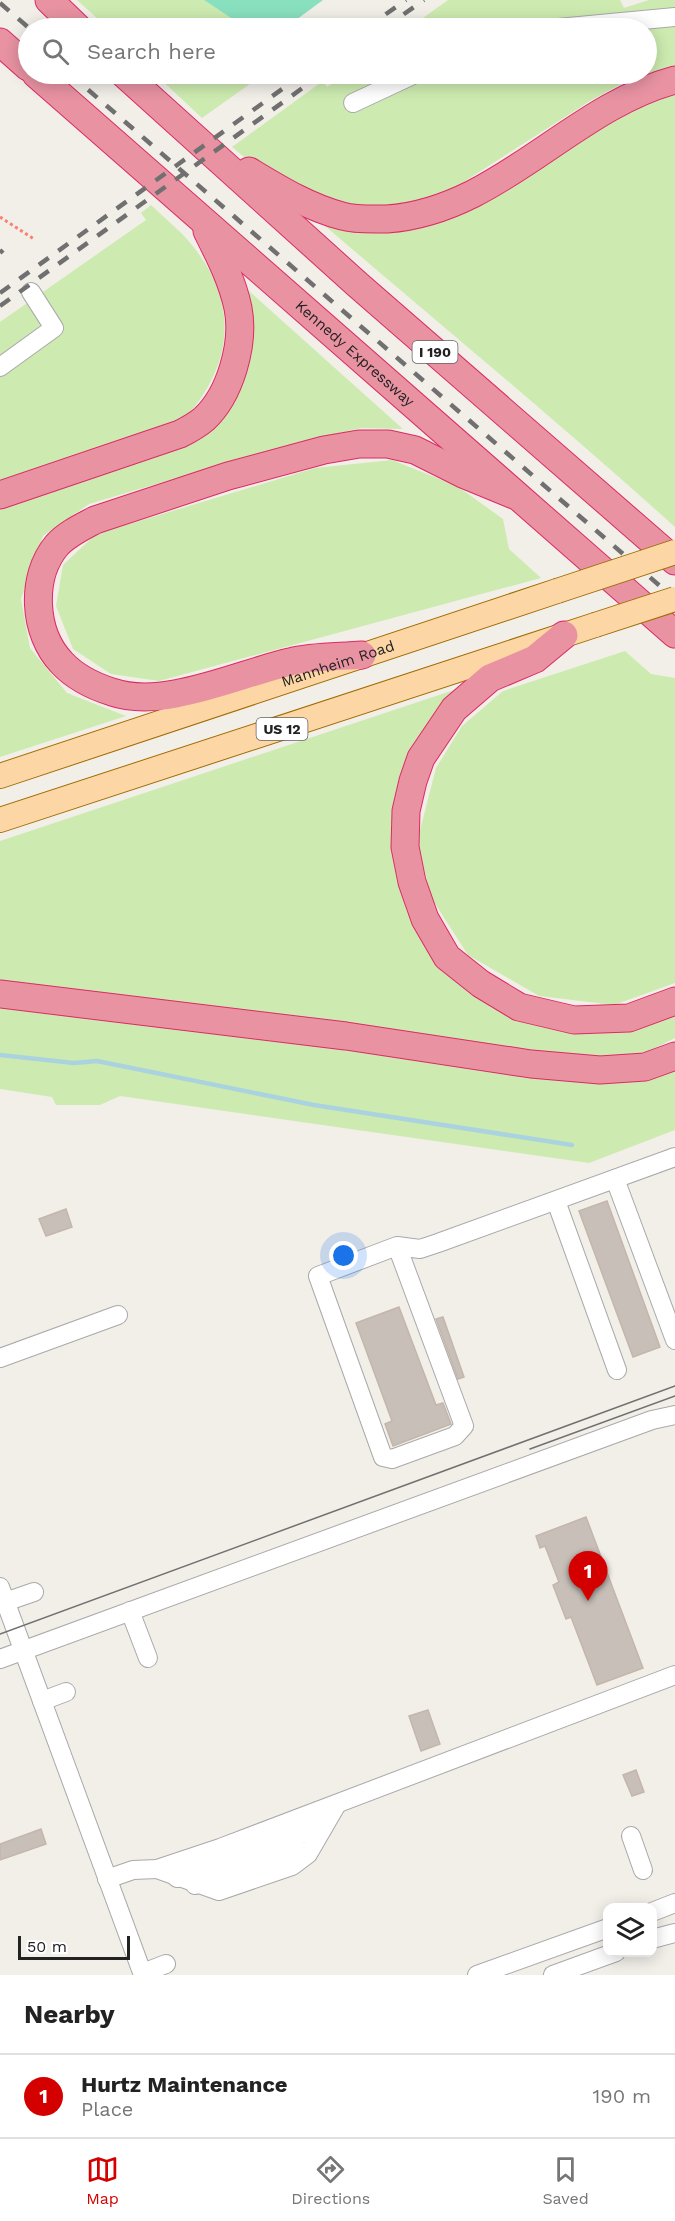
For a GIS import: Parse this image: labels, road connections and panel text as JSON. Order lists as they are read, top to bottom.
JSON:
{
  "streets": {
    "highway": ["I 190", "Kennedy Expressway"],
    "main road": ["Mannheim Road", "US 12"]
  },
  "scale_bar": "50 m",
  "page": {
    "search": "Search here",
    "pins": "1",
    "scale": "50 m",
    "heading": "Nearby",
    "list": [
      {
        "mark": "1",
        "name": "Hurtz Maintenance",
        "note": "Place",
        "value": "190 m"
      }
    ],
    "nav": ["Map", "Directions", "Saved"]
  }
}
